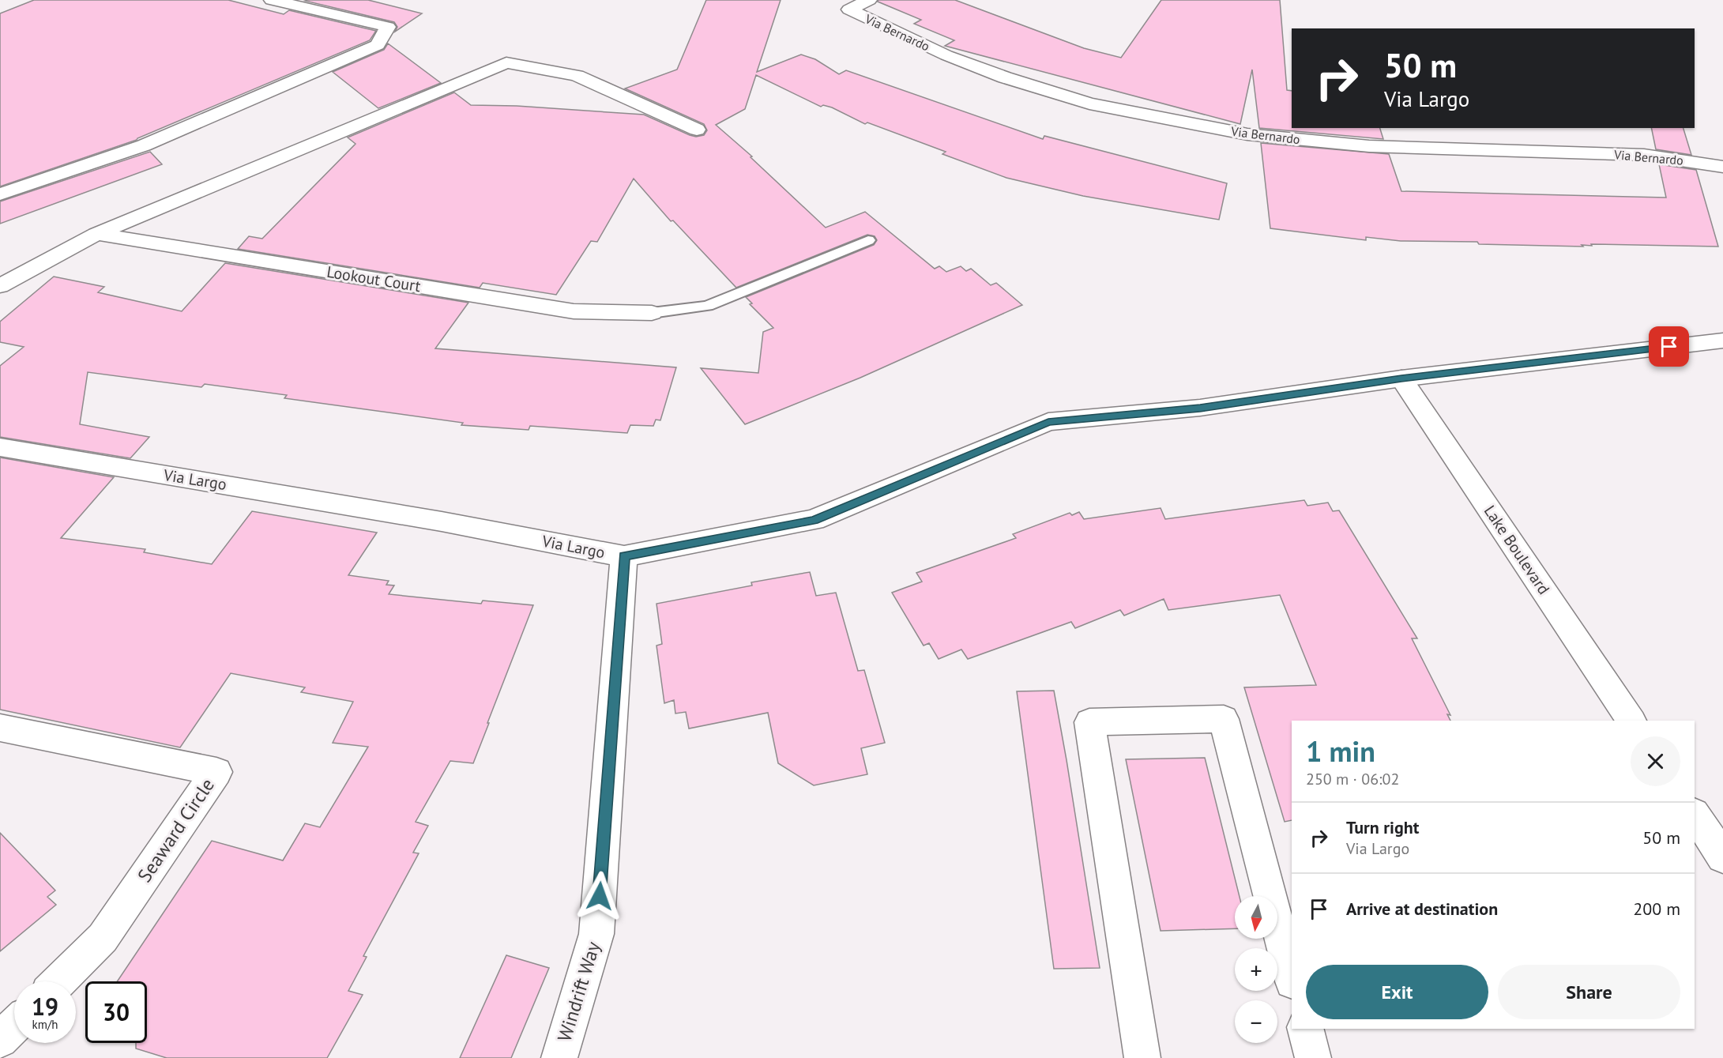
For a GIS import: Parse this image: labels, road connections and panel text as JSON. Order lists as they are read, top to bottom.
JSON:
{
  "streets": {
    "street": [
      "Via Bernardo",
      "Lookout Court",
      "Via Largo",
      "Lake Boulevard",
      "Seaward Circle",
      "Windrift Way"
    ]
  },
  "crossings": [
    ["Via Largo", "Lake Boulevard"],
    ["Via Largo", "Windrift Way"]
  ],
  "north": "bottom",
  "page": {
    "turn": ["50 m", "Via Largo"],
    "heading": ["1 min", "250 m · 06:02"],
    "list": [
      {
        "name": "Turn right",
        "note": "Via Largo",
        "value": "50 m"
      },
      {
        "name": "Arrive at destination",
        "value": "200 m"
      }
    ],
    "map_buttons": ["+", "−"],
    "buttons": ["Exit", "Share"],
    "speed": "19 km/h",
    "limit": "30"
  }
}
